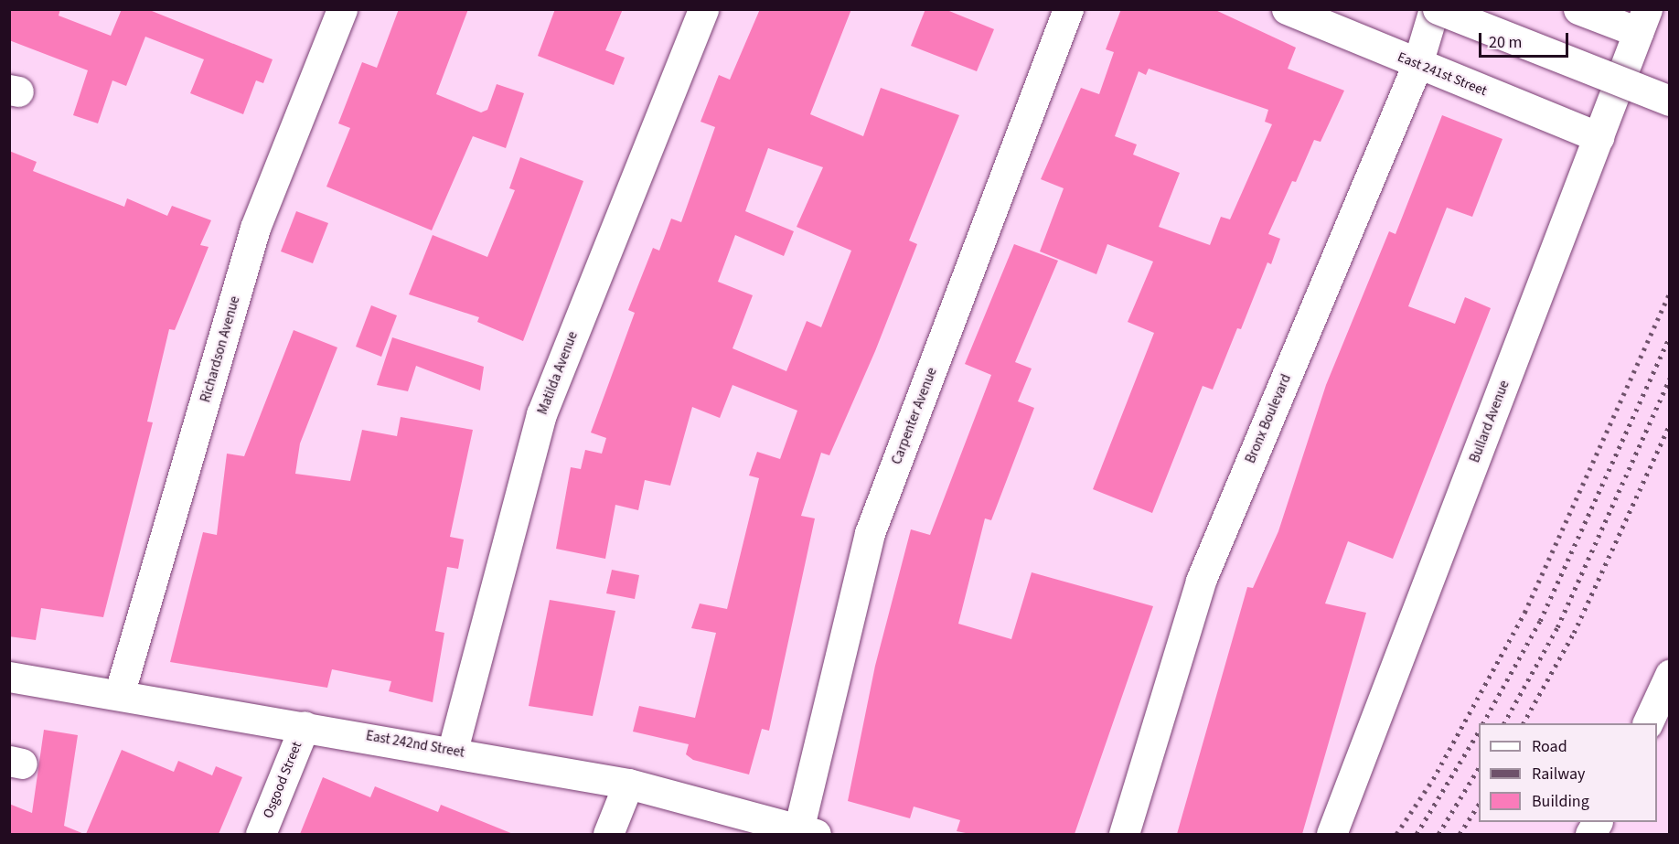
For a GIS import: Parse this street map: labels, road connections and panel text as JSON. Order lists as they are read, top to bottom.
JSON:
{
  "streets": {
    "street": [
      "East 241st Street",
      "Richardson Avenue",
      "Matilda Avenue",
      "Carpenter Avenue",
      "Bronx Boulevard",
      "Bullard Avenue",
      "East 242nd Street",
      "Osgood Street"
    ]
  },
  "crossings": [
    ["East 241st Street", "Bronx Boulevard"],
    ["East 241st Street", "Bullard Avenue"],
    ["Richardson Avenue", "East 242nd Street"],
    ["Matilda Avenue", "East 242nd Street"],
    ["Carpenter Avenue", "East 242nd Street"],
    ["East 242nd Street", "Osgood Street"]
  ],
  "legend": ["Road", "Railway", "Building"],
  "scale_bar": "20 m"
}
